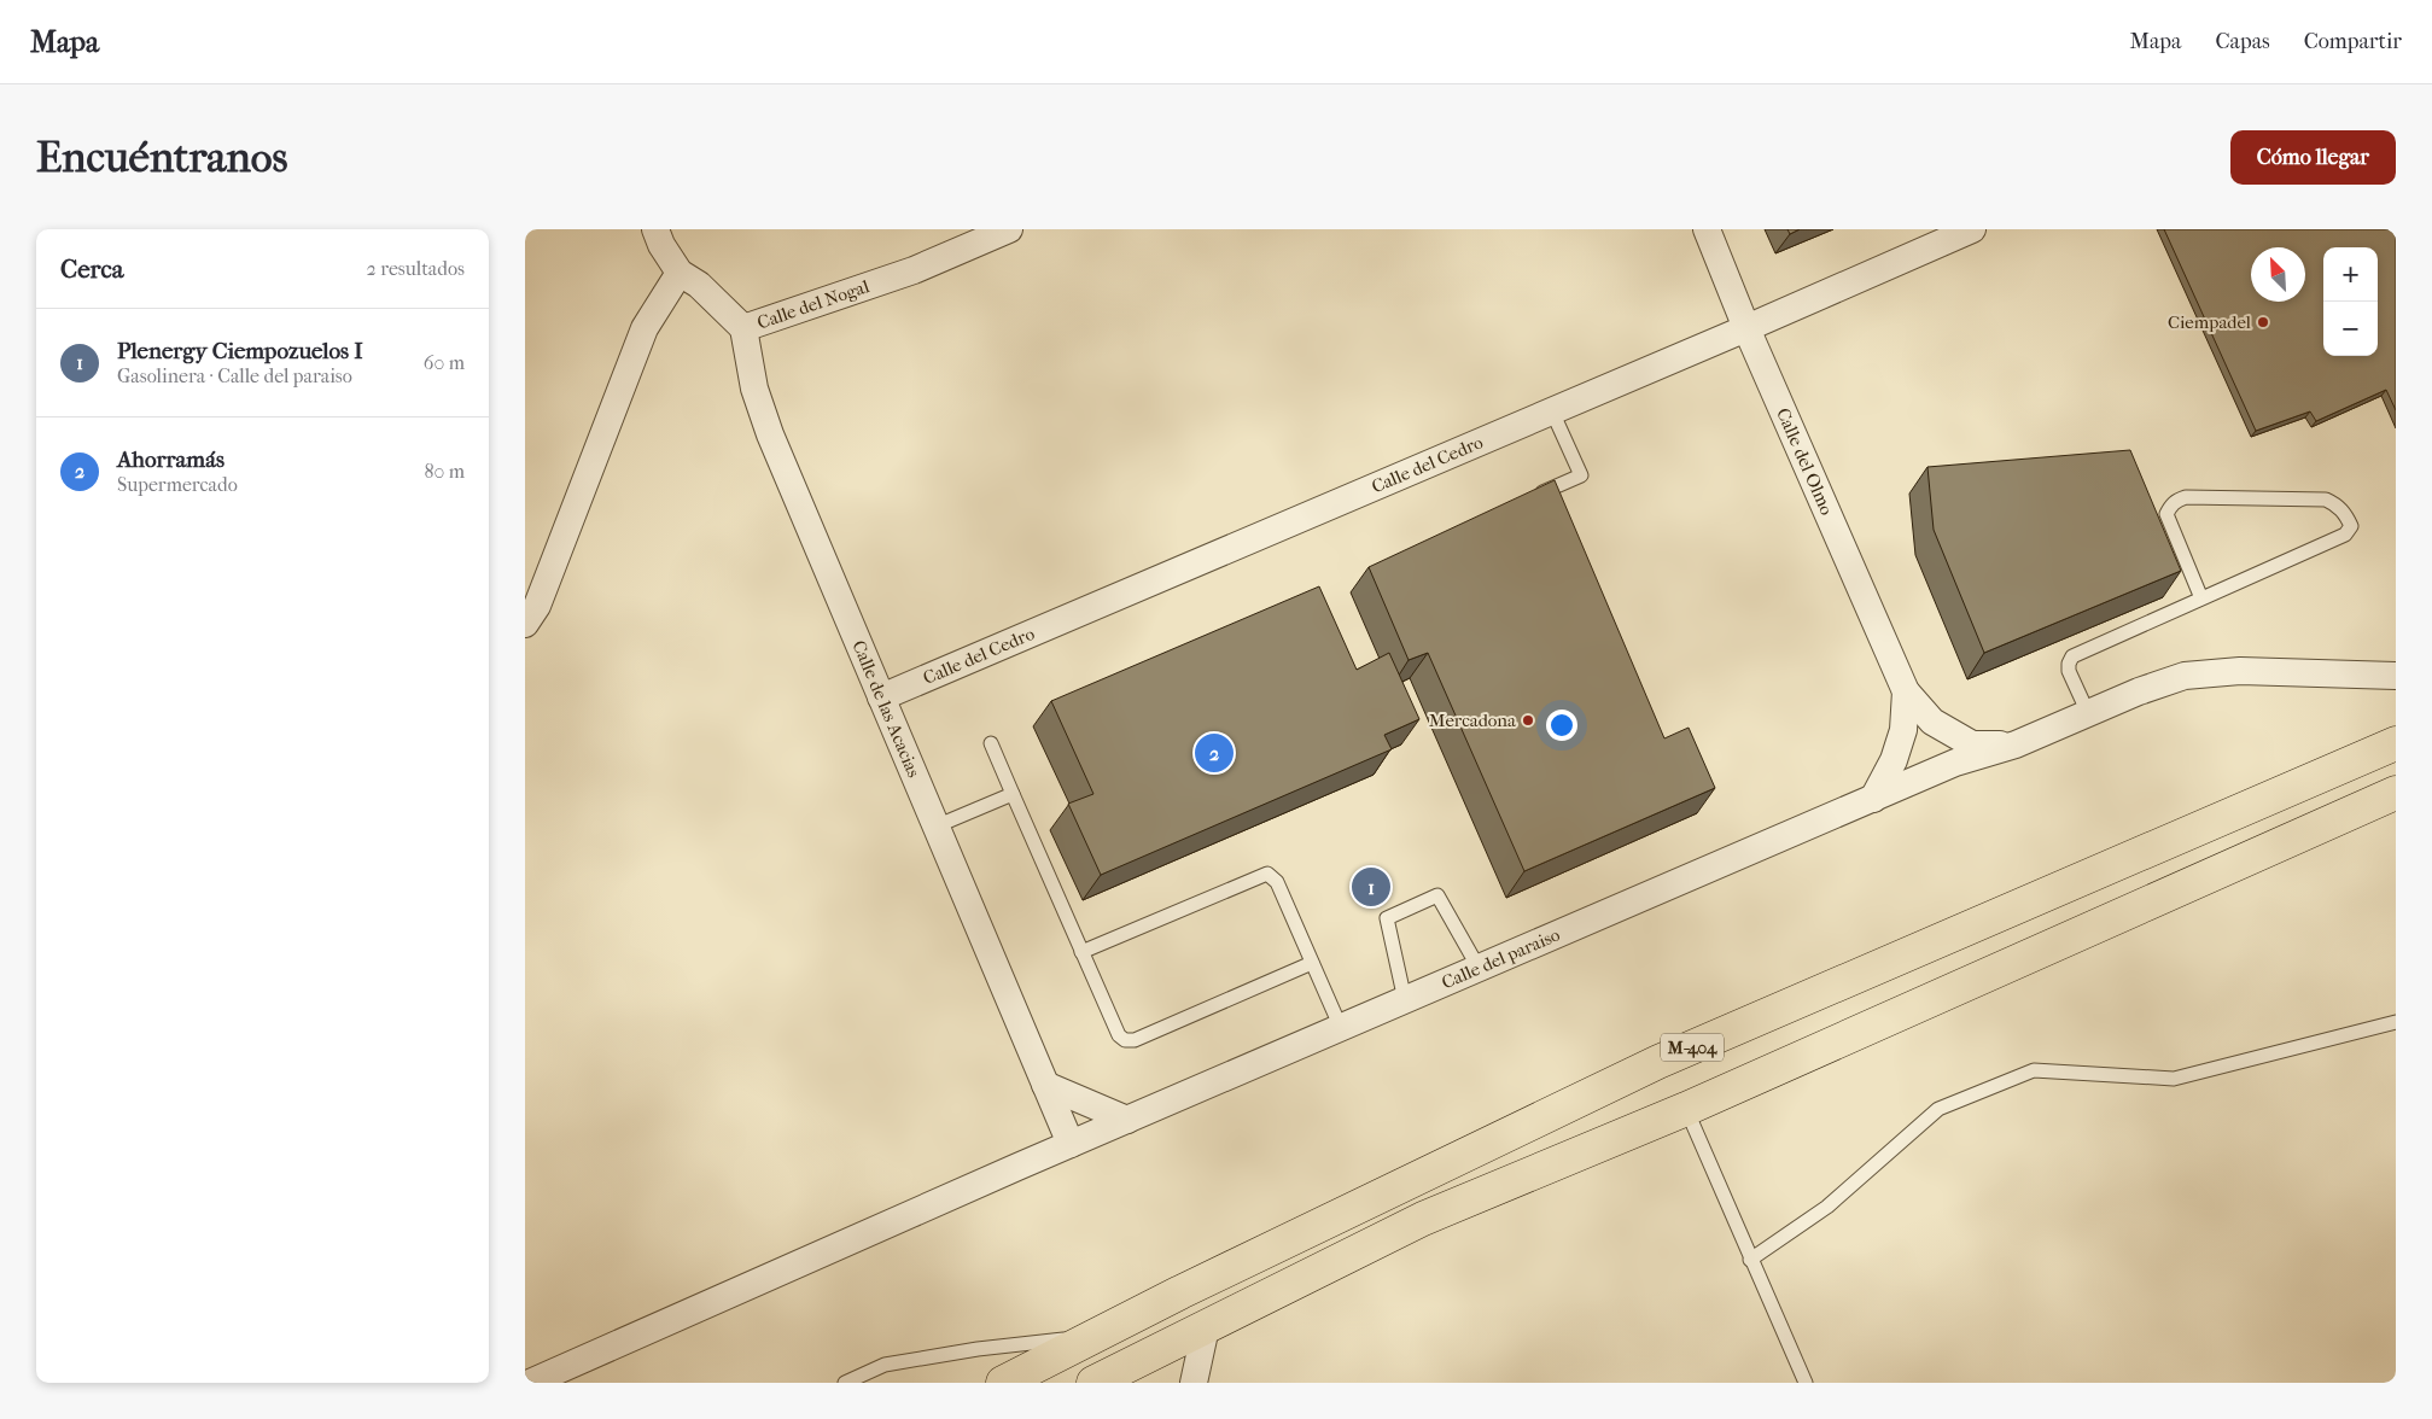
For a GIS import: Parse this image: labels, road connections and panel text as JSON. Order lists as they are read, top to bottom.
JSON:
{
  "streets": {
    "main road": ["M-404"],
    "street": [
      "Calle del Nogal",
      "Calle del Olmo",
      "Calle del Cedro",
      "Calle de las Acacias",
      "Calle del paraiso"
    ]
  },
  "crossings": [
    ["Calle del Nogal", "Calle de las Acacias"],
    ["Calle del Olmo", "Calle del Cedro"],
    ["Calle del Olmo", "Calle del paraiso"],
    ["Calle del Cedro", "Calle de las Acacias"],
    ["Calle de las Acacias", "Calle del paraiso"]
  ],
  "places": ["Ciempadel", "Mercadona"],
  "north": "top left",
  "page": {
    "header": "Mapa",
    "nav": ["Mapa", "Capas", "Compartir"],
    "buttons": "Cómo llegar",
    "title": "Encuéntranos",
    "heading": ["Cerca", "2 resultados"],
    "map_buttons": ["+", "−"],
    "list": [
      {
        "mark": "1",
        "name": "Plenergy Ciempozuelos I",
        "note": "Gasolinera · Calle del paraiso",
        "value": "60 m"
      },
      {
        "mark": "2",
        "name": "Ahorramás",
        "note": "Supermercado",
        "value": "80 m"
      }
    ],
    "pins": ["2", "1"]
  }
}
